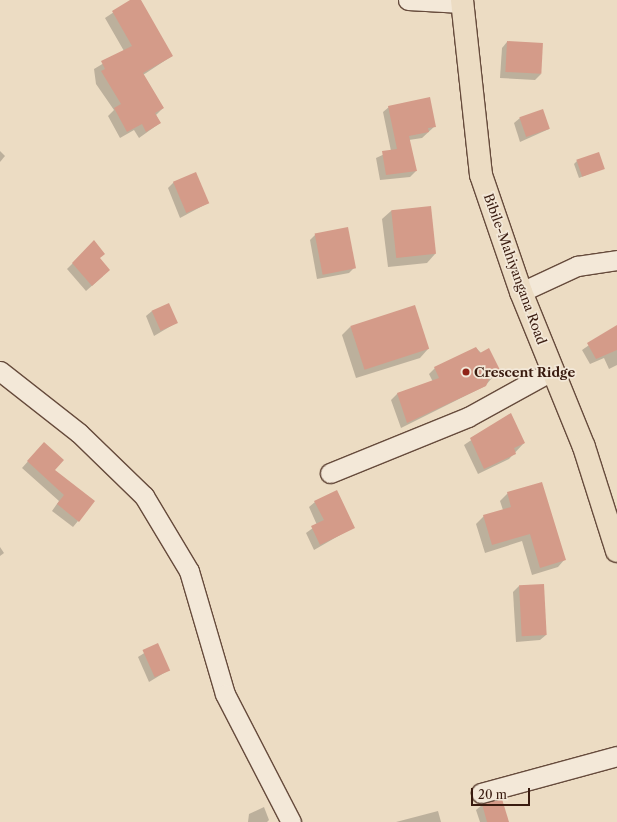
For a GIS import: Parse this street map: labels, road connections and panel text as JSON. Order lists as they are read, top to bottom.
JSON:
{
  "streets": {
    "main road": ["Bibile-Mahiyangana Road"]
  },
  "places": ["Crescent Ridge"],
  "scale_bar": "20 m"
}
